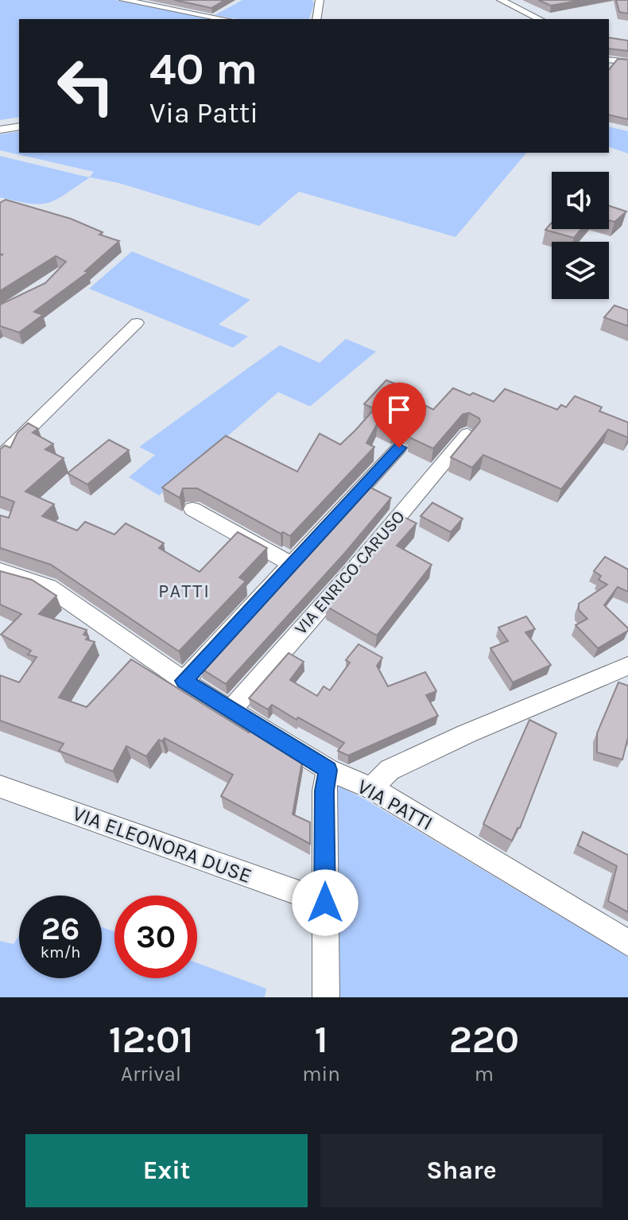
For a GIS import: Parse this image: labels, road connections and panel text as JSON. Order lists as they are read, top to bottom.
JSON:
{
  "streets": {
    "street": ["VIA ENRICO CARUSO", "VIA PATTI", "VIA ELEONORA DUSE"]
  },
  "crossings": [
    ["VIA ENRICO CARUSO", "VIA PATTI"]
  ],
  "districts": ["PATTI"],
  "page": {
    "turn": ["40 m", "Via Patti"],
    "speed": "26 km/h",
    "limit": "30",
    "eta": [
      "12:01",
      "Arrival",
      "1",
      "min",
      "220",
      "m"
    ],
    "buttons": ["Exit", "Share"]
  }
}
